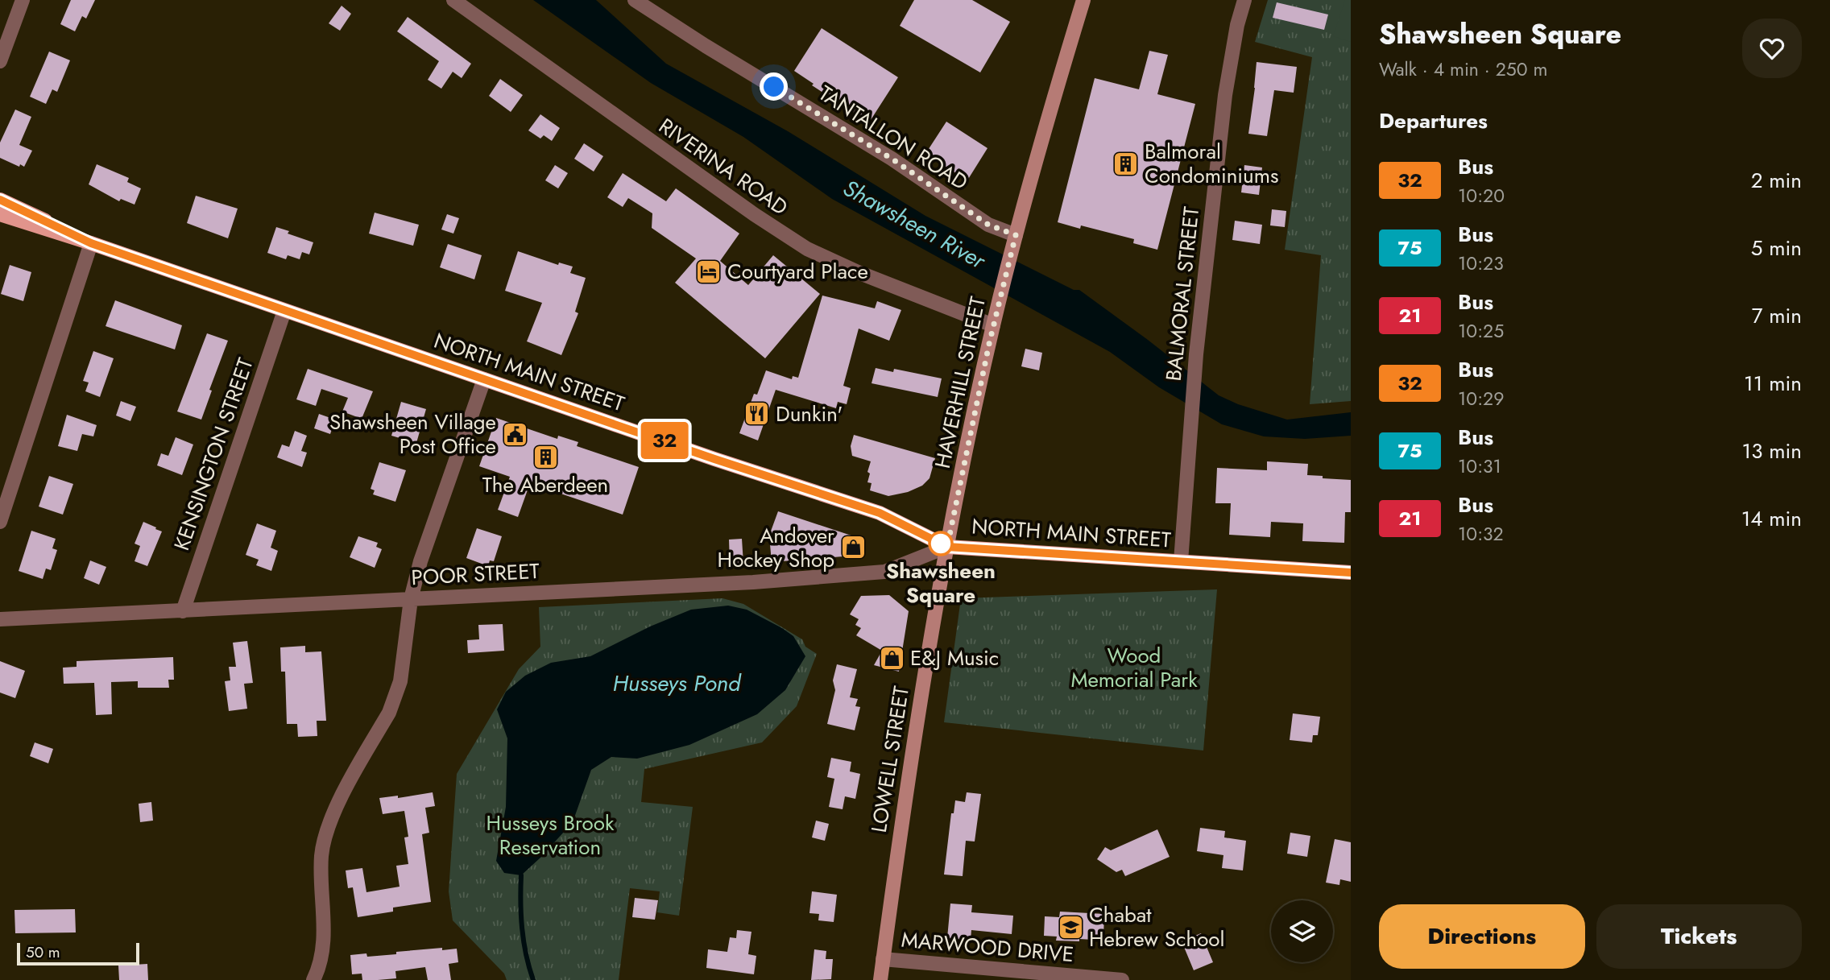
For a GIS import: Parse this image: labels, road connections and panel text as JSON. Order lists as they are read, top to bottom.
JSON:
{
  "streets": {
    "main road": ["NORTH MAIN STREET", "HAVERHILL STREET", "LOWELL STREET"],
    "street": [
      "TANTALLON ROAD",
      "RIVERINA ROAD",
      "BALMORAL STREET",
      "KENSINGTON STREET",
      "POOR STREET",
      "MARWOOD DRIVE"
    ]
  },
  "crossings": [
    ["TANTALLON ROAD", "HAVERHILL STREET"],
    ["RIVERINA ROAD", "HAVERHILL STREET"],
    ["BALMORAL STREET", "NORTH MAIN STREET"],
    ["NORTH MAIN STREET", "HAVERHILL STREET"],
    ["NORTH MAIN STREET", "KENSINGTON STREET"],
    ["NORTH MAIN STREET", "POOR STREET"],
    ["NORTH MAIN STREET", "LOWELL STREET"],
    ["HAVERHILL STREET", "POOR STREET"],
    ["HAVERHILL STREET", "LOWELL STREET"],
    ["KENSINGTON STREET", "POOR STREET"],
    ["POOR STREET", "LOWELL STREET"],
    ["LOWELL STREET", "MARWOOD DRIVE"]
  ],
  "water": ["Shawsheen River", "Husseys Pond"],
  "parks": ["Wood Memorial Park", "Husseys Brook Reservation"],
  "places": {
    "building": ["Balmoral Condominiums", "The Aberdeen"],
    "hotel": ["Courtyard Place"],
    "restaurant": ["Dunkin'"],
    "public building": ["Shawsheen Village Post Office"],
    "other": ["Shawsheen Square"],
    "shop": ["Andover Hockey Shop", "E&J Music"],
    "school or university": ["Chabat Hebrew School"]
  },
  "lines": ["bus line 32"],
  "scale_bar": "50 m",
  "page": {
    "on_map": "32",
    "heading": [
      ["Shawsheen Square", "Walk · 4 min · 250 m"],
      "Departures"
    ],
    "list": [
      {
        "mark": "32",
        "name": "Bus",
        "note": "10:20",
        "value": "2 min"
      },
      {
        "mark": "75",
        "name": "Bus",
        "note": "10:23",
        "value": "5 min"
      },
      {
        "mark": "21",
        "name": "Bus",
        "note": "10:25",
        "value": "7 min"
      },
      {
        "mark": "32",
        "name": "Bus",
        "note": "10:29",
        "value": "11 min"
      },
      {
        "mark": "75",
        "name": "Bus",
        "note": "10:31",
        "value": "13 min"
      },
      {
        "mark": "21",
        "name": "Bus",
        "note": "10:32",
        "value": "14 min"
      }
    ],
    "buttons": ["Directions", "Tickets"],
    "scale": "50 m"
  }
}
